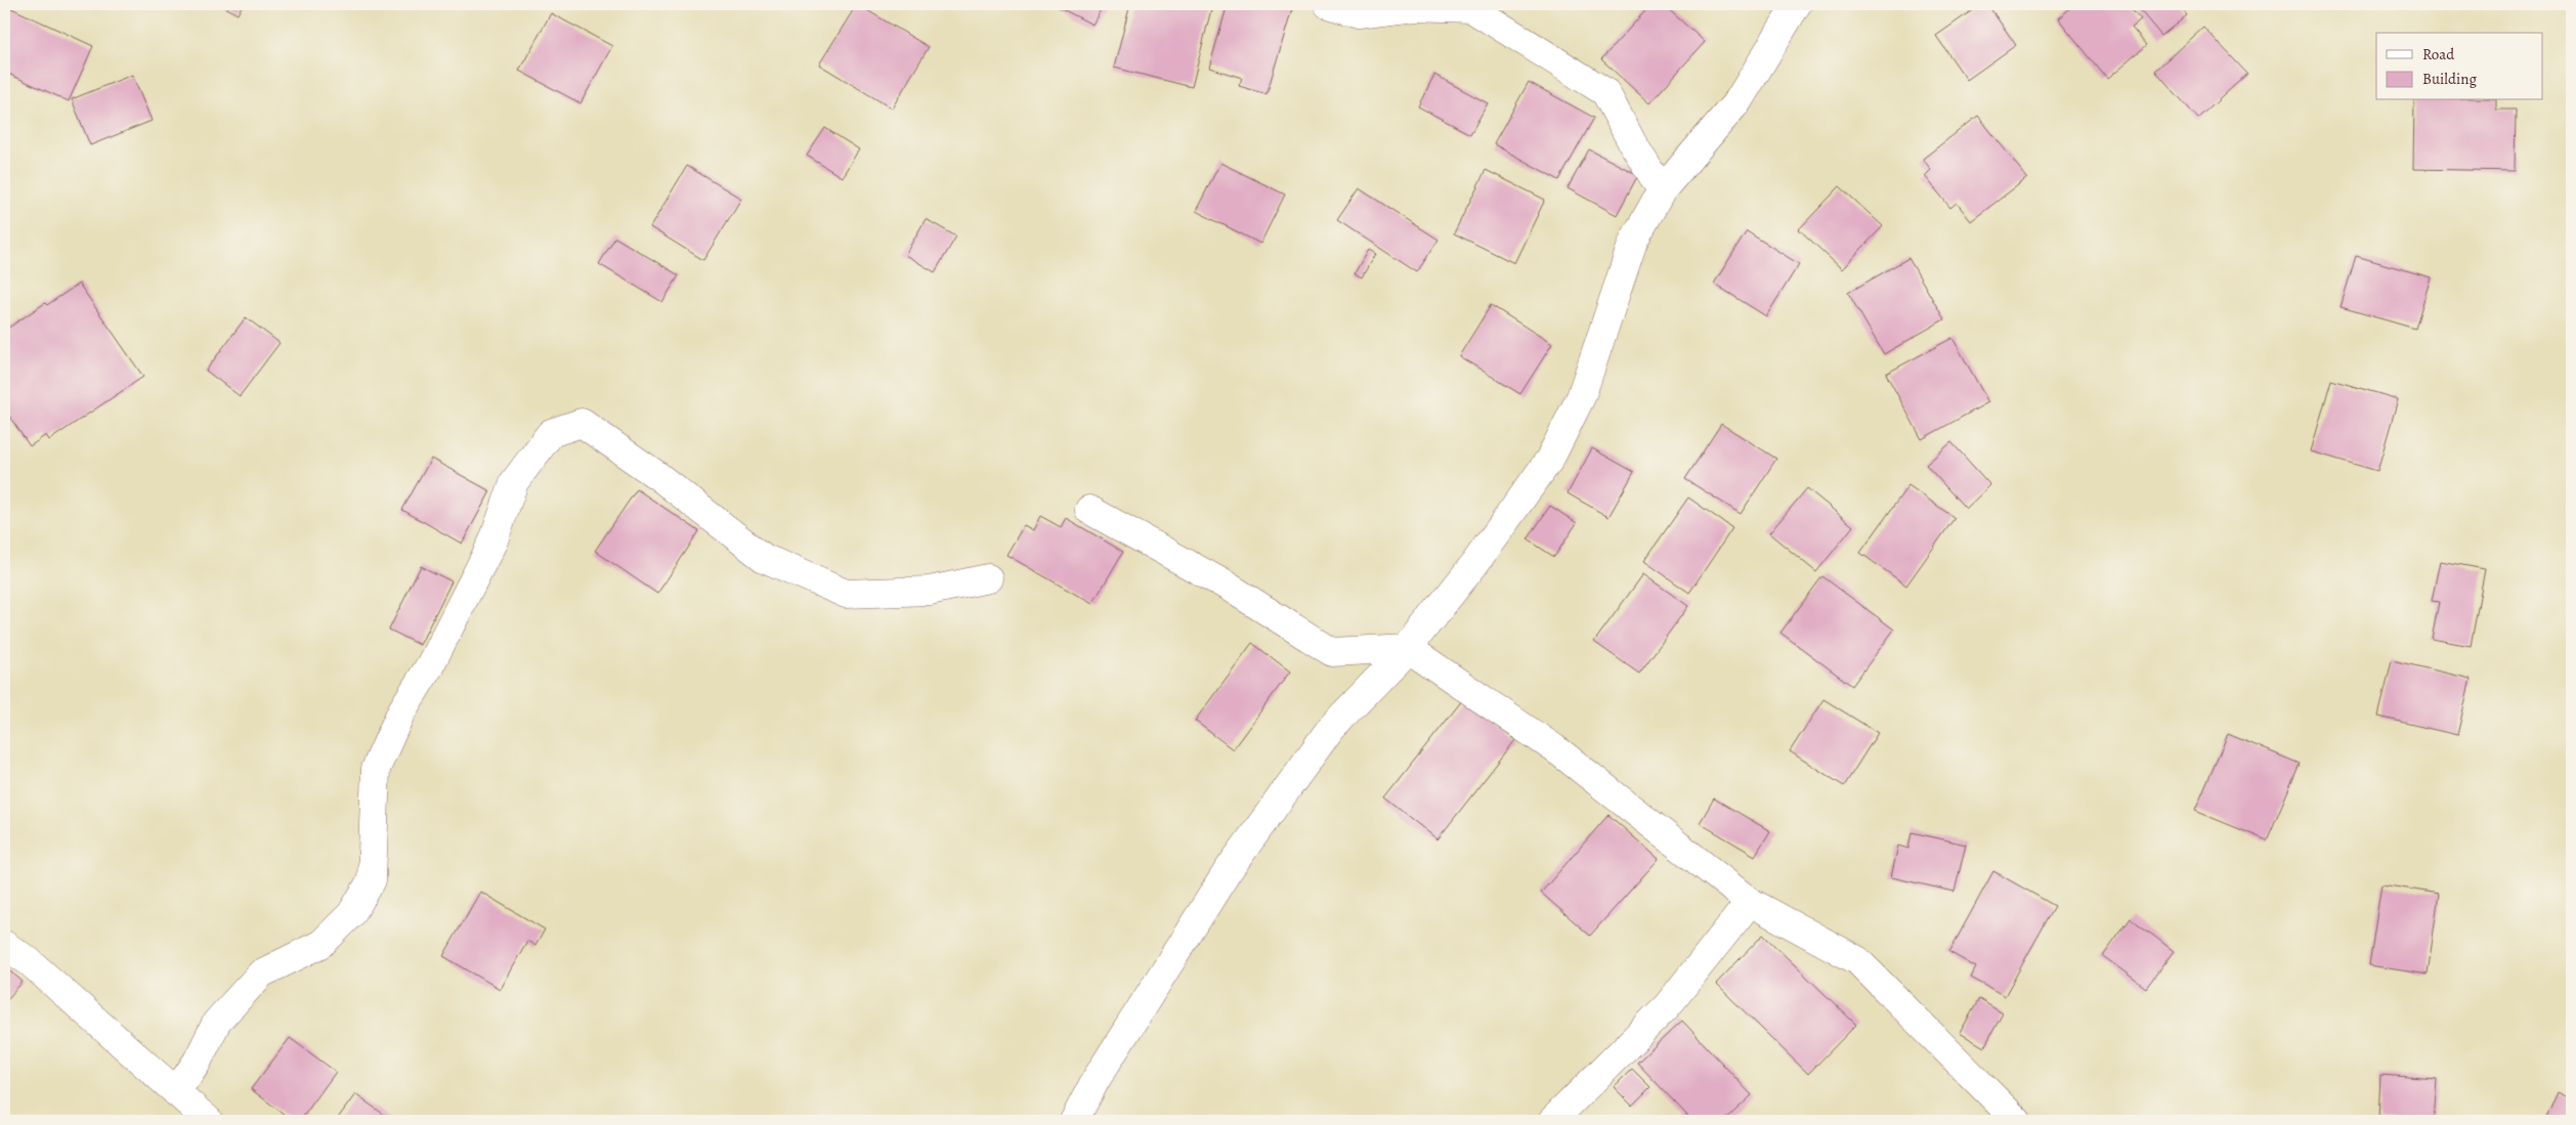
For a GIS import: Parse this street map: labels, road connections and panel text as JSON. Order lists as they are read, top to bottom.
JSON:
{
  "legend": ["Road", "Building"]
}
